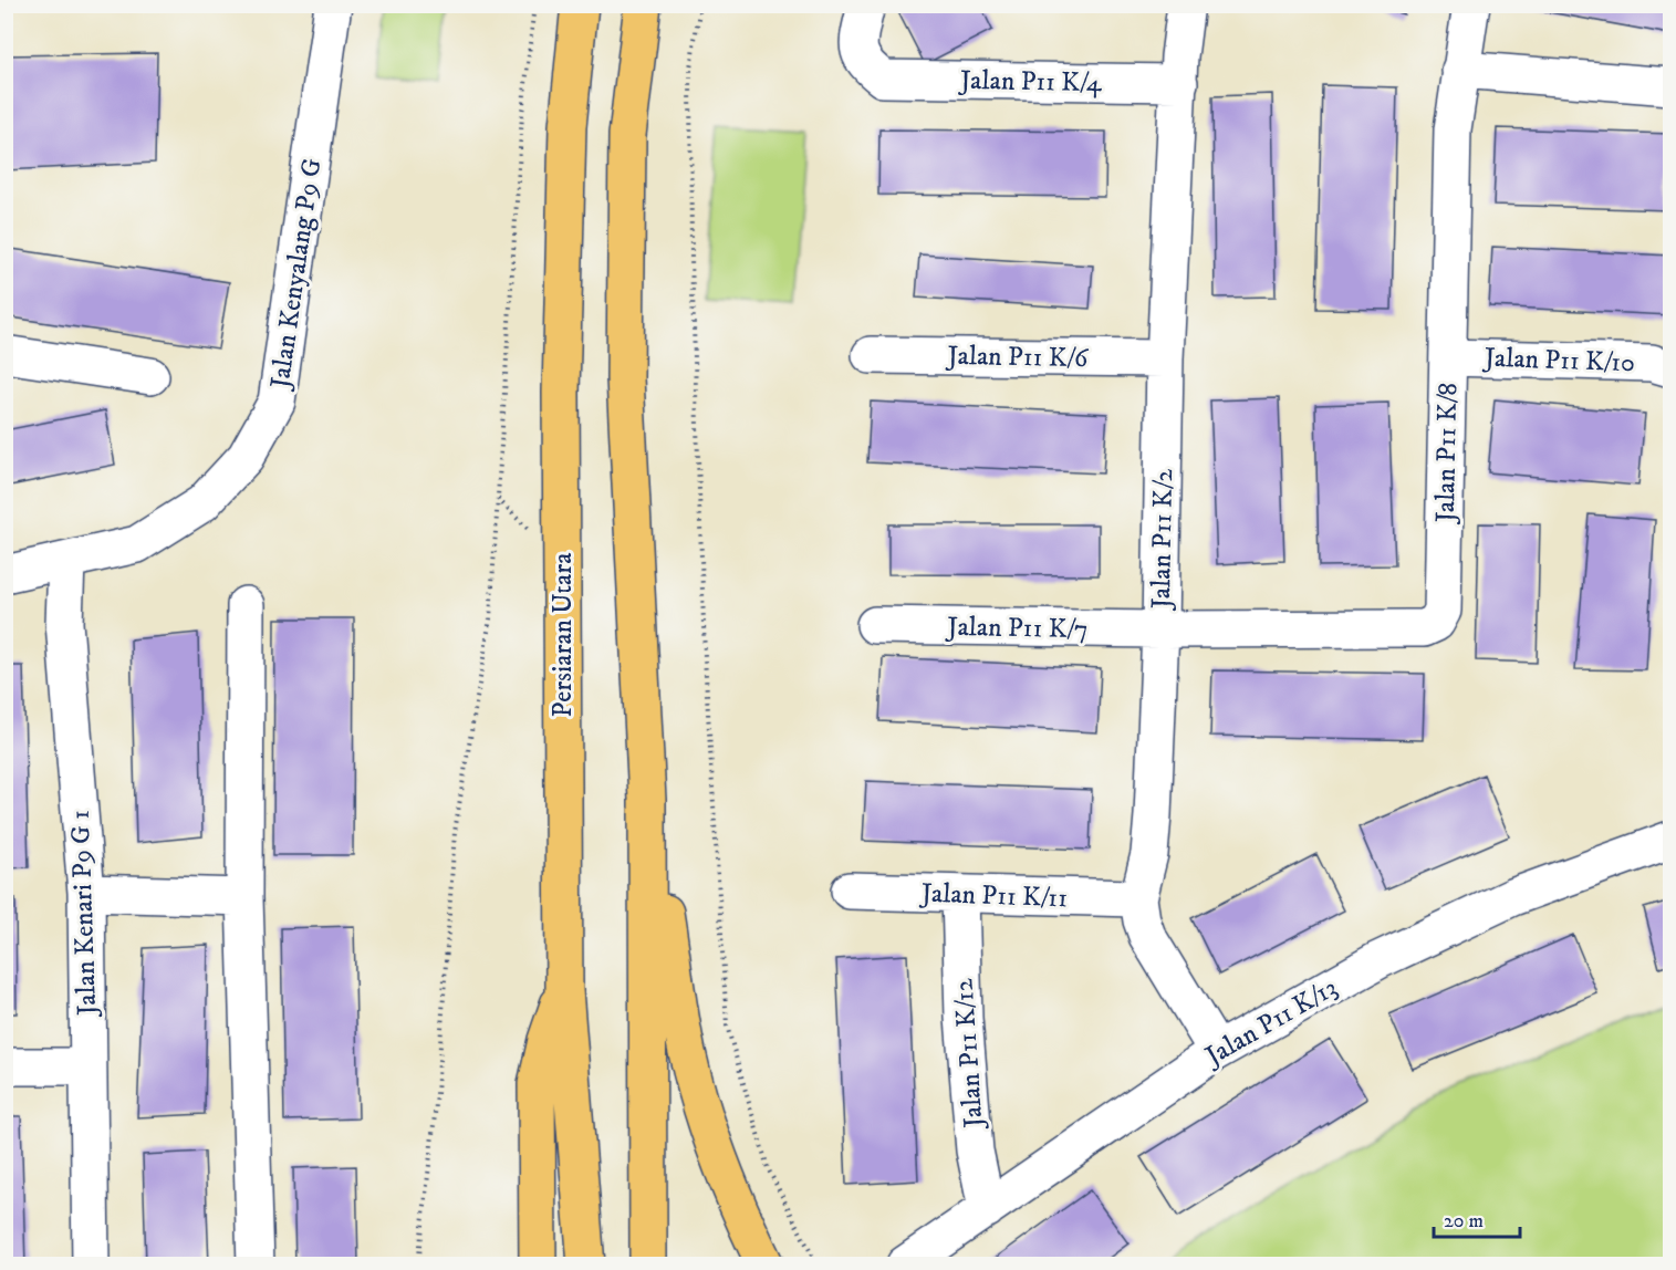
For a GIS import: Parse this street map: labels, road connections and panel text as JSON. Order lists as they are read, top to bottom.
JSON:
{
  "streets": {
    "main road": ["Persiaran Utara"],
    "street": [
      "Jalan P11 K/4",
      "Jalan Kenyalang P9 G",
      "Jalan P11 K/6",
      "Jalan P11 K/10",
      "Jalan P11 K/8",
      "Jalan P11 K/2",
      "Jalan P11 K/7",
      "Jalan P11 K/11",
      "Jalan Kenari P9 G 1",
      "Jalan P11 K/13",
      "Jalan P11 K/12"
    ]
  },
  "crossings": [
    ["Jalan P11 K/4", "Jalan P11 K/2"],
    ["Jalan Kenyalang P9 G", "Jalan Kenari P9 G 1"],
    ["Jalan P11 K/6", "Jalan P11 K/2"],
    ["Jalan P11 K/10", "Jalan P11 K/8"],
    ["Jalan P11 K/8", "Jalan P11 K/2"],
    ["Jalan P11 K/8", "Jalan P11 K/7"],
    ["Jalan P11 K/2", "Jalan P11 K/7"],
    ["Jalan P11 K/2", "Jalan P11 K/11"],
    ["Jalan P11 K/2", "Jalan P11 K/13"],
    ["Jalan P11 K/11", "Jalan P11 K/12"],
    ["Jalan P11 K/13", "Jalan P11 K/12"]
  ],
  "scale_bar": "20 m"
}
